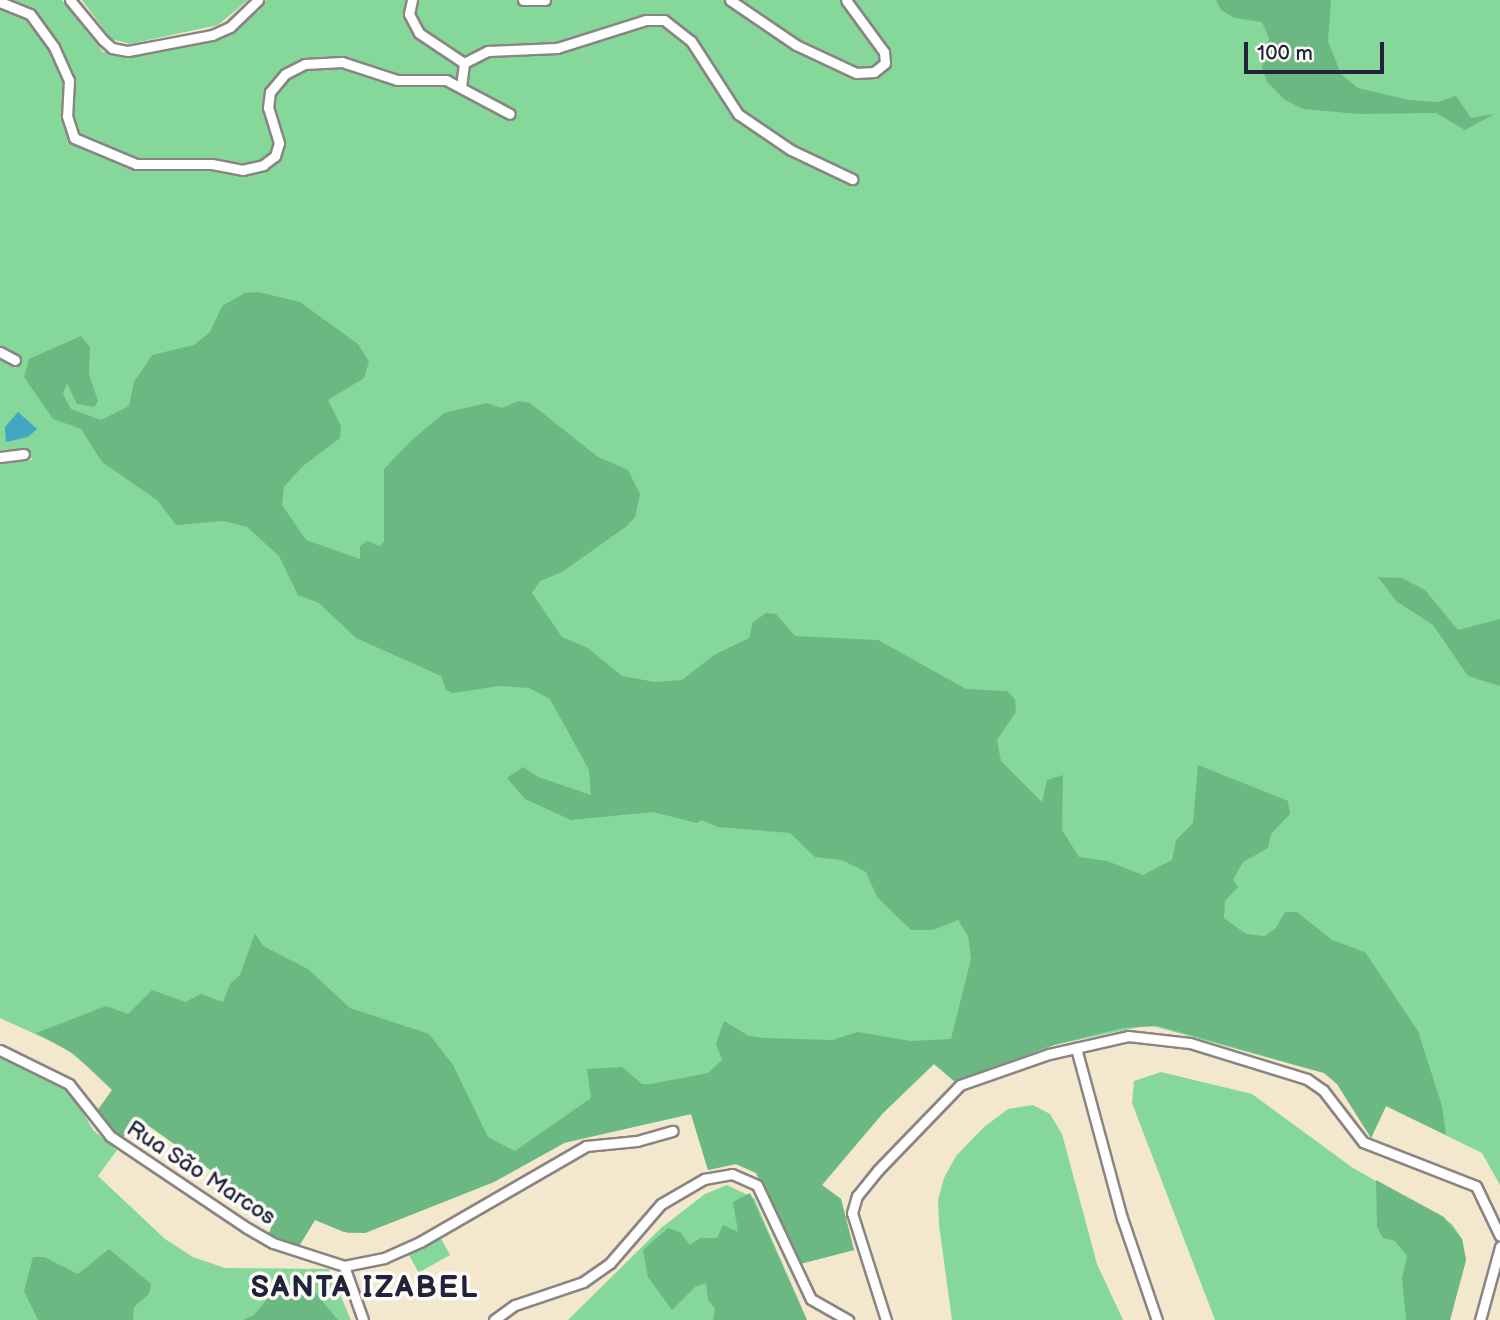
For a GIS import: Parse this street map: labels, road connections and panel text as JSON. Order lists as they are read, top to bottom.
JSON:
{
  "streets": {
    "street": ["Rua São Marcos"]
  },
  "districts": ["SANTA IZABEL"],
  "scale_bar": "100 m"
}
